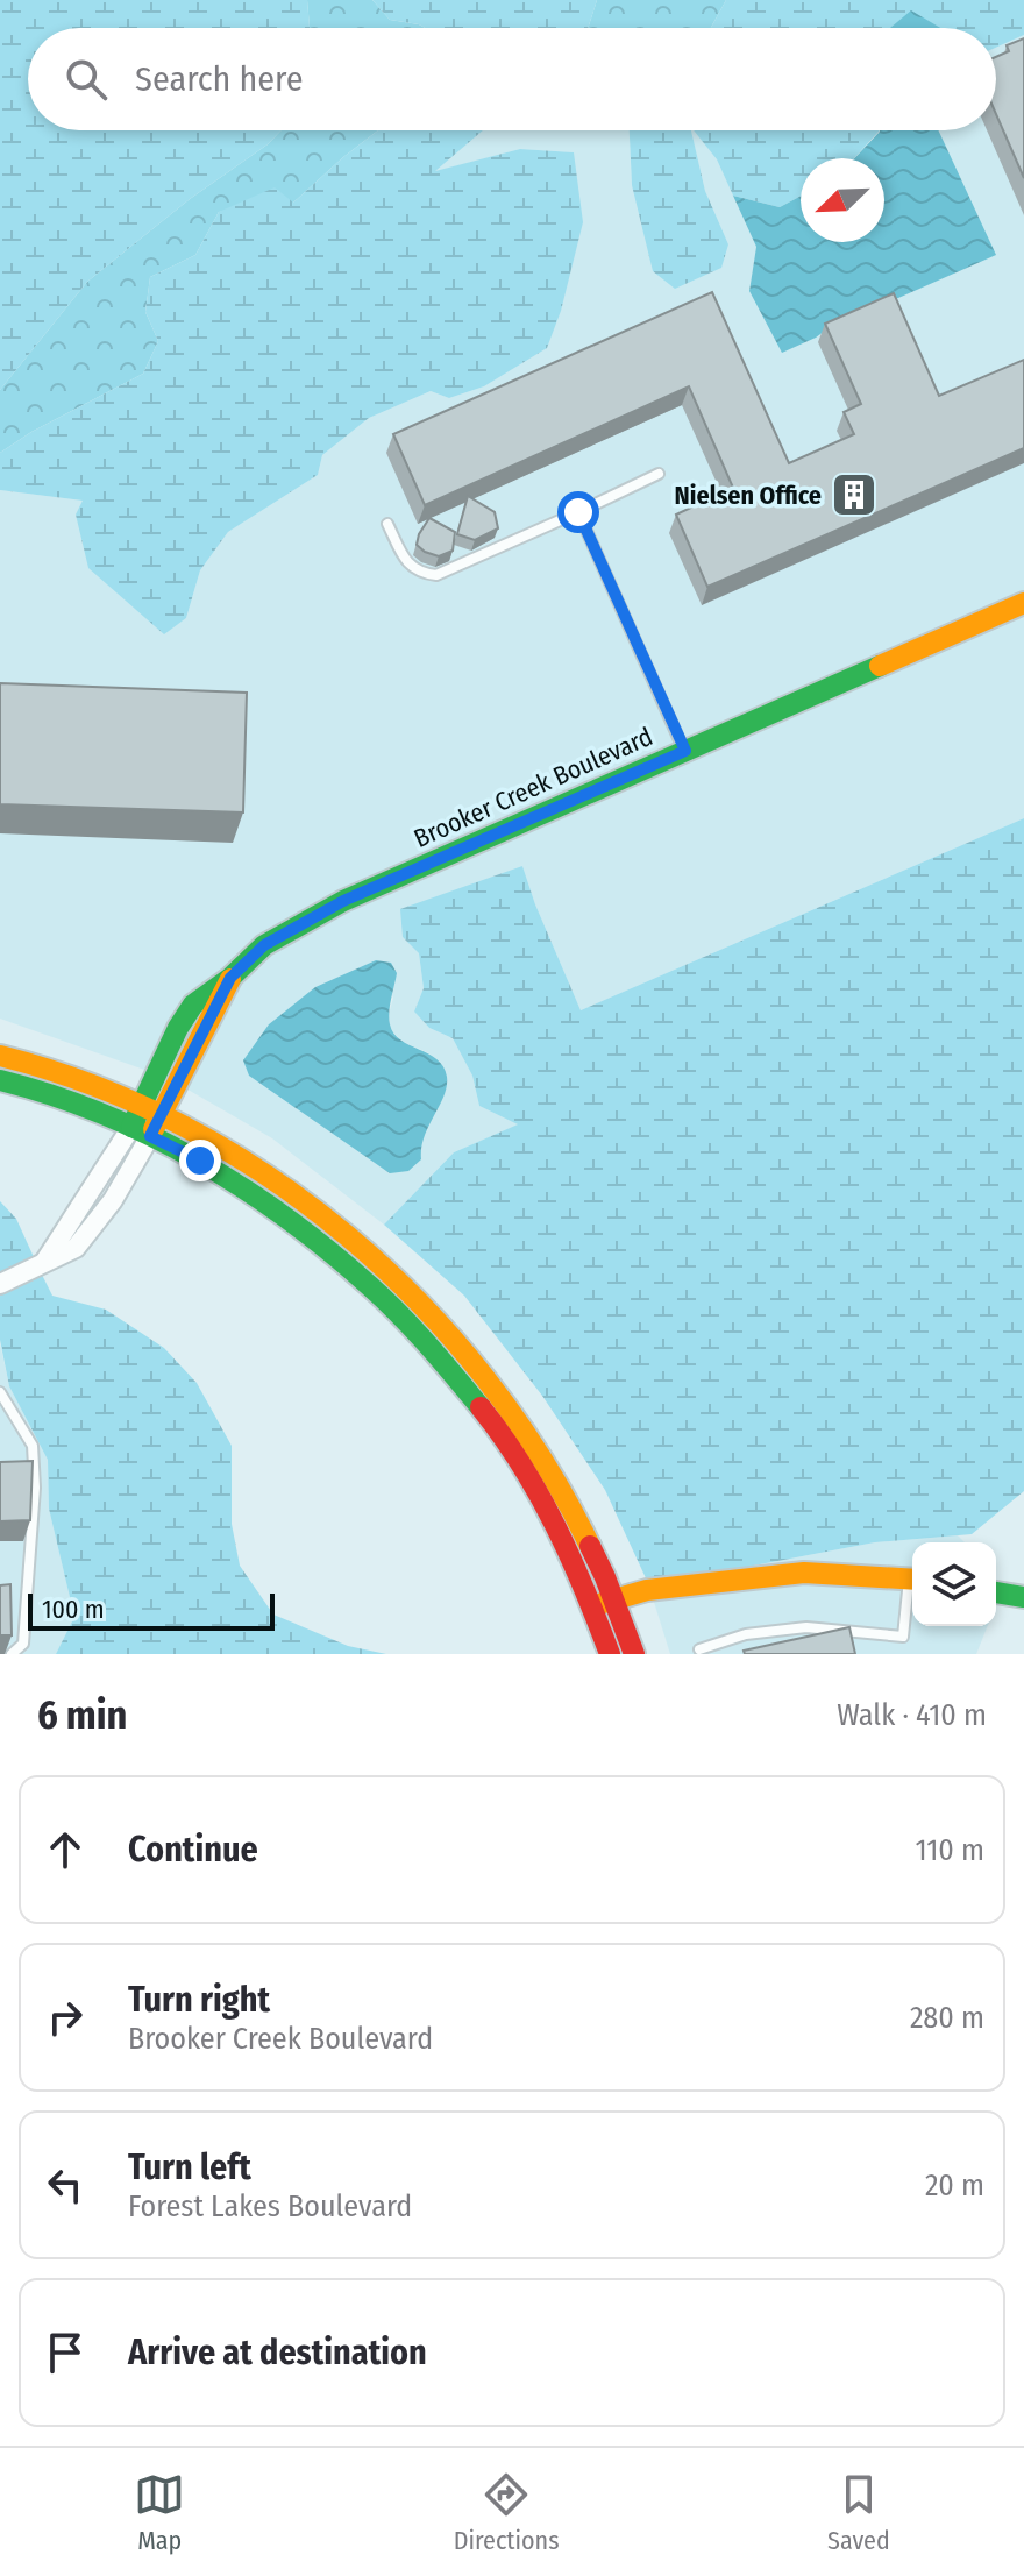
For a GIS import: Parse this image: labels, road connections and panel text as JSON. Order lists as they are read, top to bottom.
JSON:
{
  "streets": {
    "main road": ["Brooker Creek Boulevard"]
  },
  "places": {
    "building": ["Nielsen Office"]
  },
  "scale_bar": "100 m",
  "north": "bottom left",
  "page": {
    "search": "Search here",
    "scale": "100 m",
    "heading": ["6 min", "Walk · 410 m"],
    "list": [
      ["Continue", "110 m"],
      ["Turn right", "Brooker Creek Boulevard", "280 m"],
      ["Turn left", "Forest Lakes Boulevard", "20 m"],
      "Arrive at destination"
    ],
    "nav": ["Map", "Directions", "Saved"]
  }
}
